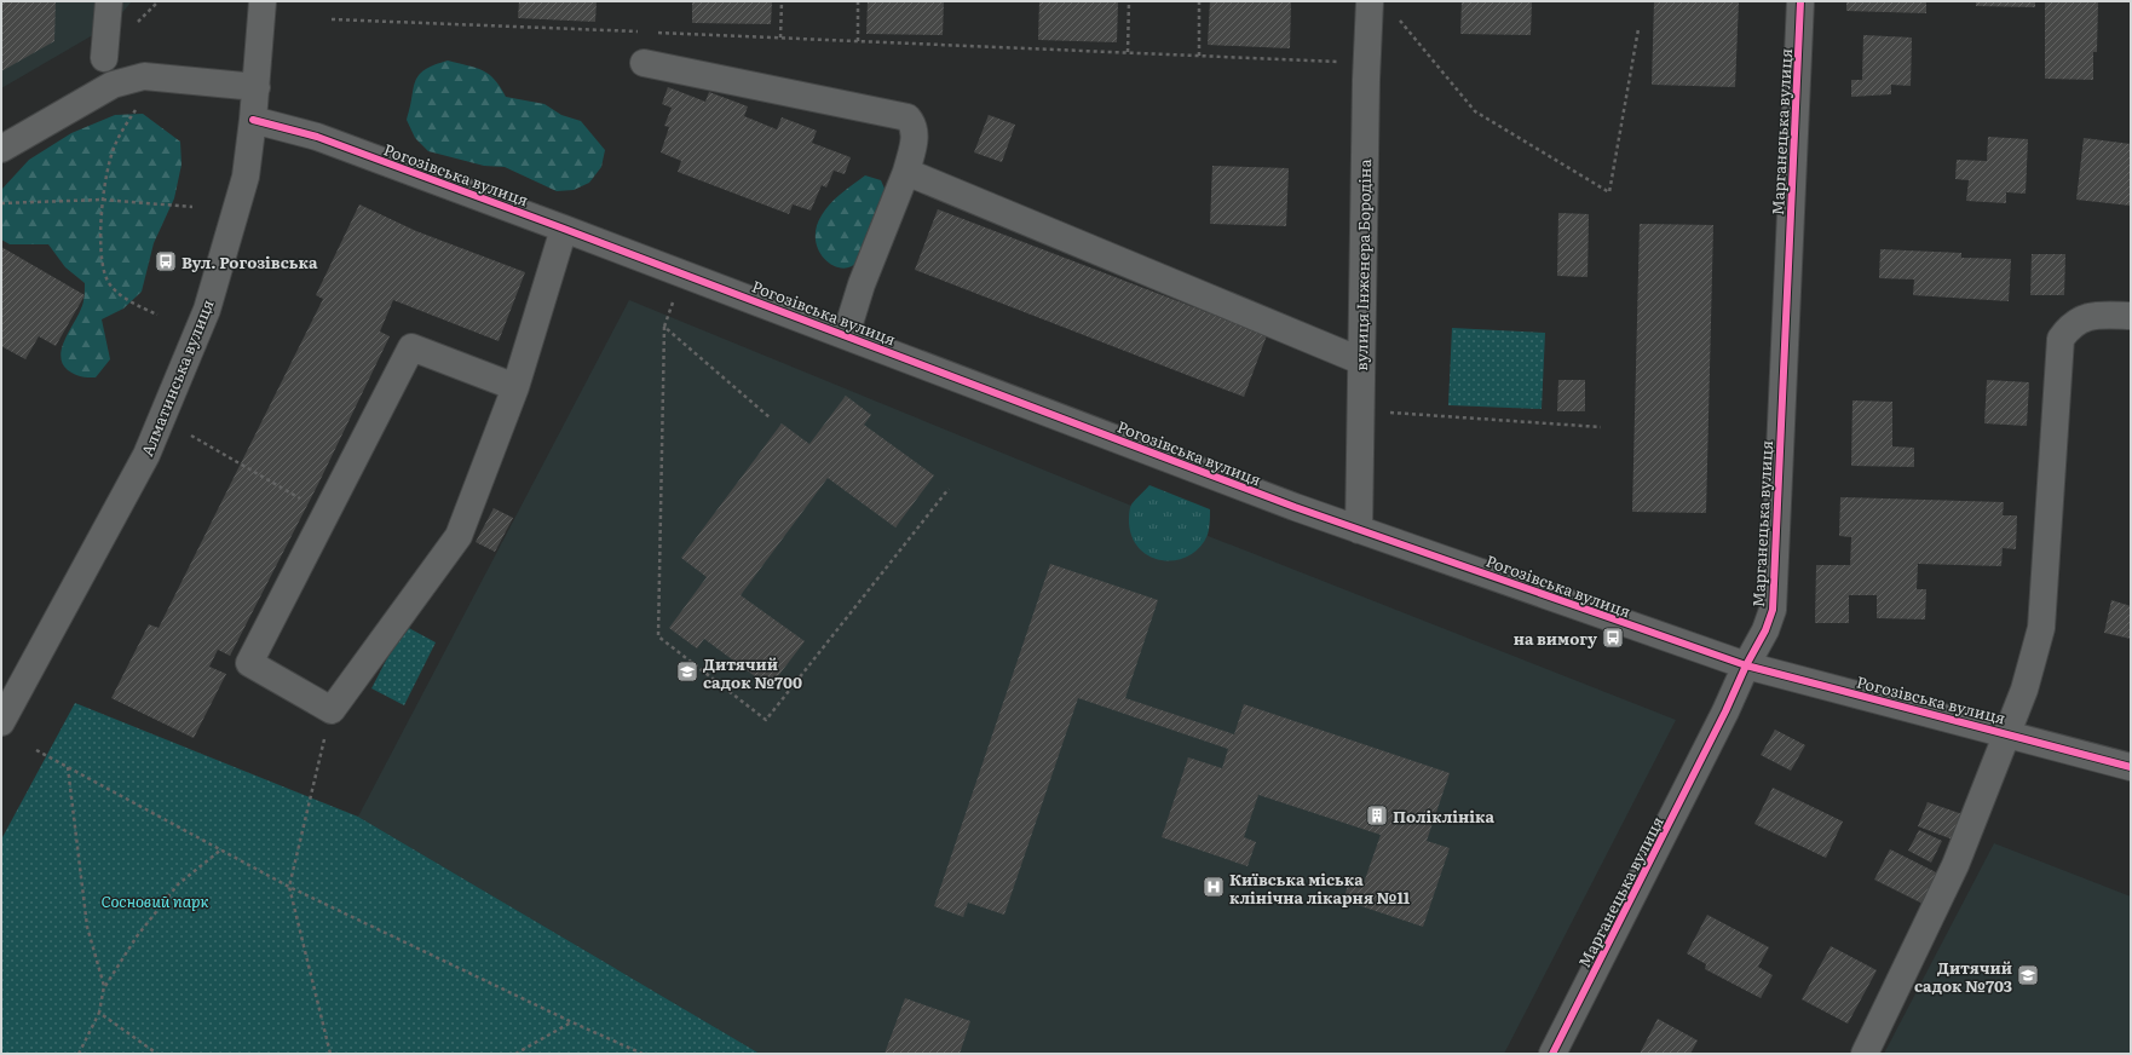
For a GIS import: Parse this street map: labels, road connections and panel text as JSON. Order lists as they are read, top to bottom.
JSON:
{
  "streets": {
    "street": [
      "Марганецька вулиця",
      "Рогозівська вулиця",
      "вулиця Інженера Бородіна",
      "Алматинська вулиця"
    ]
  },
  "crossings": [
    ["Марганецька вулиця", "Рогозівська вулиця"],
    ["Рогозівська вулиця", "вулиця Інженера Бородіна"],
    ["Рогозівська вулиця", "Алматинська вулиця"]
  ],
  "parks": ["Сосновий парк"],
  "places": {
    "bus stop": ["Вул. Рогозівська", "на вимогу"],
    "school or university": ["Дитячий садок №700", "Дитячий садок №703"],
    "building": ["Поліклініка"],
    "hospital": ["Київська міська клінічна лікарня №11"]
  }
}
